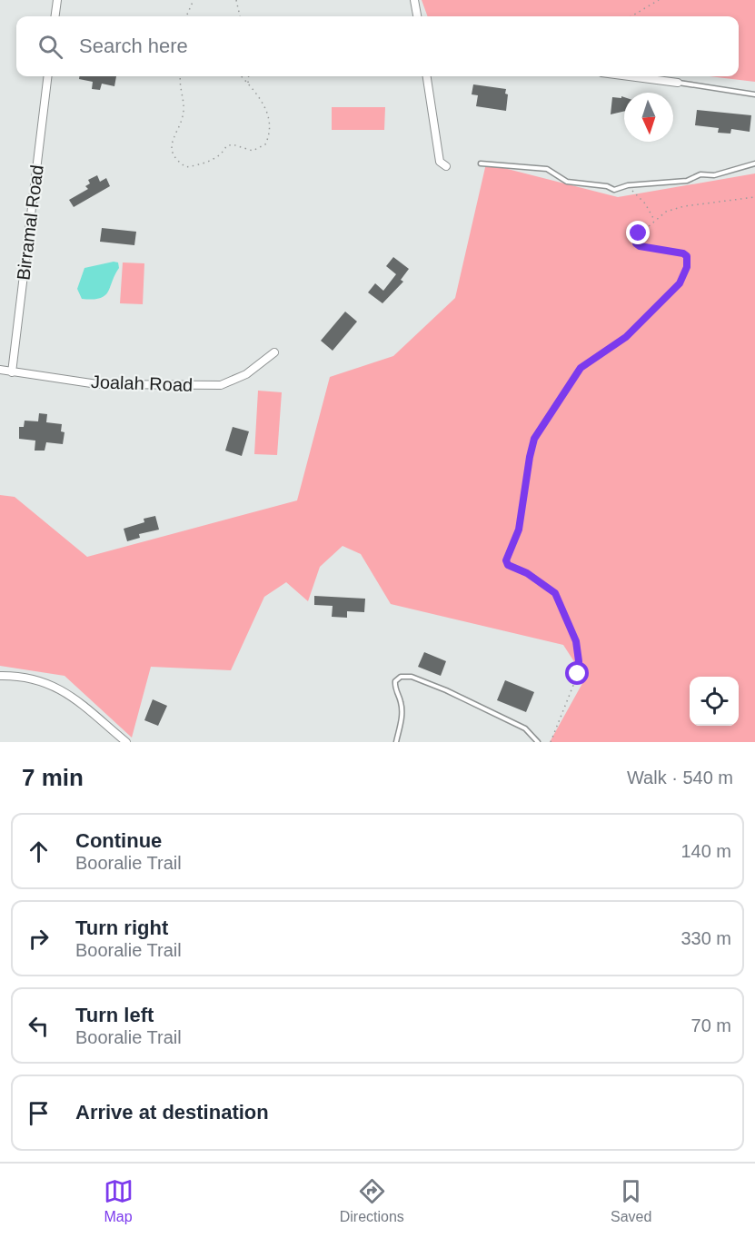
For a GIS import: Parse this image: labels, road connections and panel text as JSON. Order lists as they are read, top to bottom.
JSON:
{
  "streets": {
    "street": ["Birramal Road", "Joalah Road"]
  },
  "crossings": [
    ["Birramal Road", "Joalah Road"]
  ],
  "north": "bottom",
  "page": {
    "search": "Search here",
    "heading": ["7 min", "Walk · 540 m"],
    "list": [
      ["Continue", "Booralie Trail", "140 m"],
      ["Turn right", "Booralie Trail", "330 m"],
      ["Turn left", "Booralie Trail", "70 m"],
      "Arrive at destination"
    ],
    "nav": ["Map", "Directions", "Saved"]
  }
}
